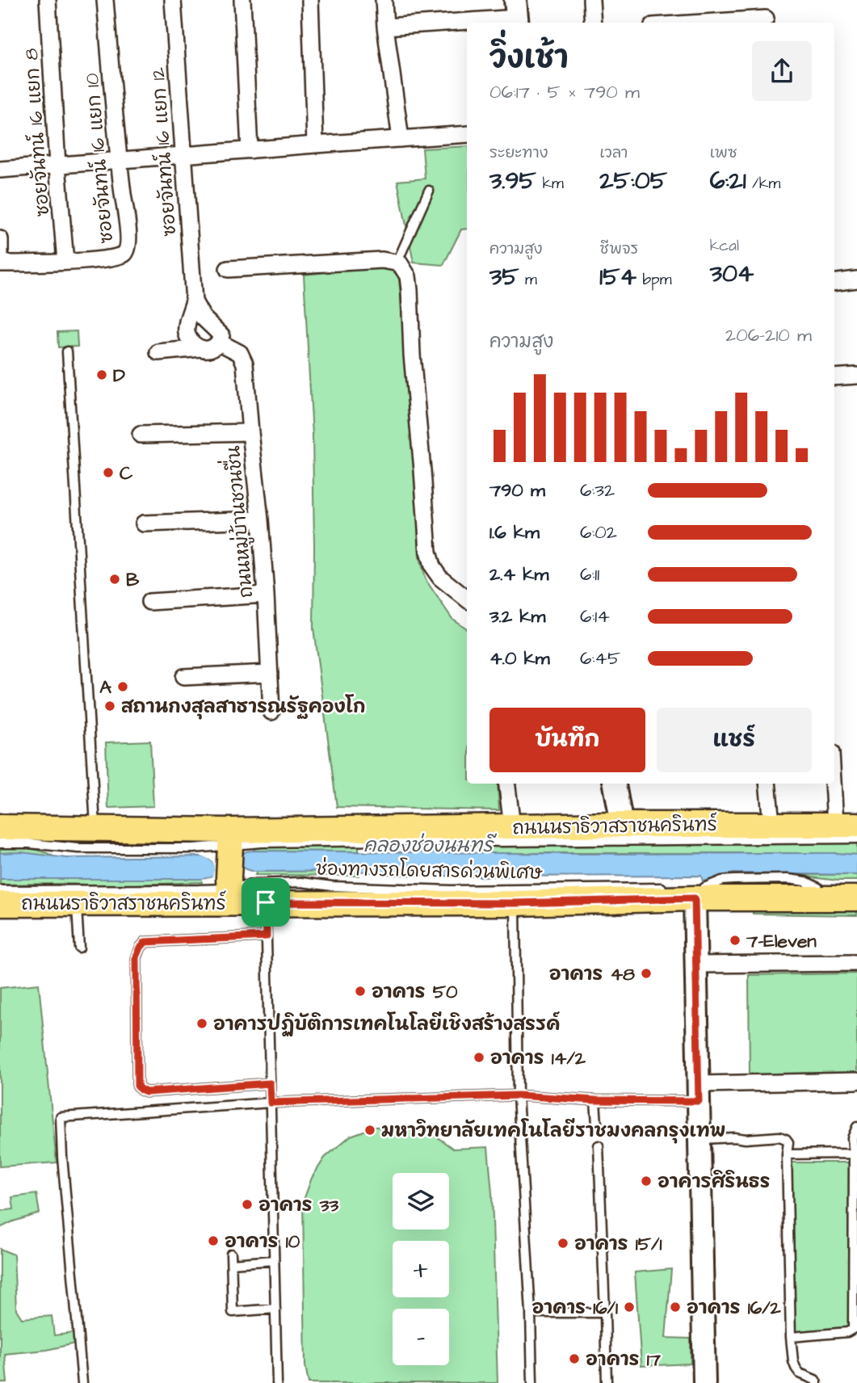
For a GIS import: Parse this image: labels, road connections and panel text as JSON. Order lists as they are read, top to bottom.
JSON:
{
  "streets": {
    "main road": ["ถนนนราธิวาสราชนครินทร์"],
    "street": [
      "ซอยจันทน์ 16 แยก 8",
      "ซอยจันทน์ 16 แยก 12",
      "ซอยจันทน์ 16 แยก 10",
      "ถนนหมู่บ้านชวนชื่น"
    ],
    "lane": ["ช่องทางรถโดยสารด่วนพิเศษ"]
  },
  "crossings": [
    ["ซอยจันทน์ 16 แยก 8", "ซอยจันทน์ 16 แยก 10"],
    ["ซอยจันทน์ 16 แยก 12", "ถนนหมู่บ้านชวนชื่น"],
    ["ถนนนราธิวาสราชนครินทร์", "ช่องทางรถโดยสารด่วนพิเศษ"]
  ],
  "water": ["คลองช่องนนทรี"],
  "places": [
    "D",
    "C",
    "B",
    "A",
    "สถานกงสุลสาธารณรัฐคองโก",
    "7-Eleven",
    "อาคาร 48",
    "อาคาร 50",
    "อาคารปฏิบัติการเทคโนโลยีเชิงสร้างสรรค์",
    "อาคาร 14/2",
    "มหาวิทยาลัยเทคโนโลยีราชมงคลกรุงเทพ",
    "อาคารศิรินธร",
    "อาคาร 33",
    "อาคาร 10",
    "อาคาร 15/1",
    "อาคาร 16/1",
    "อาคาร 16/2",
    "อาคาร 17"
  ],
  "page": {
    "heading": ["วิ่งเช้า", "06:17 · 5 × 790 m"],
    "stats": [
      ["ระยะทาง", "3.95 km"],
      ["เวลา", "25:05"],
      ["เพซ", "6:21 /km"],
      ["ความสูง", "35 m"],
      ["ชีพจร", "154 bpm"],
      ["kcal", "304"]
    ],
    "chart": ["ความสูง", "206–210 m"],
    "list": [
      {
        "name": "790 m",
        "note": "6:32"
      },
      {
        "name": "1.6 km",
        "note": "6:02"
      },
      {
        "name": "2.4 km",
        "note": "6:11"
      },
      {
        "name": "3.2 km",
        "note": "6:14"
      },
      {
        "name": "4.0 km",
        "note": "6:45"
      }
    ],
    "buttons": ["บันทึก", "แชร์"],
    "map_buttons": ["+", "−"]
  }
}
